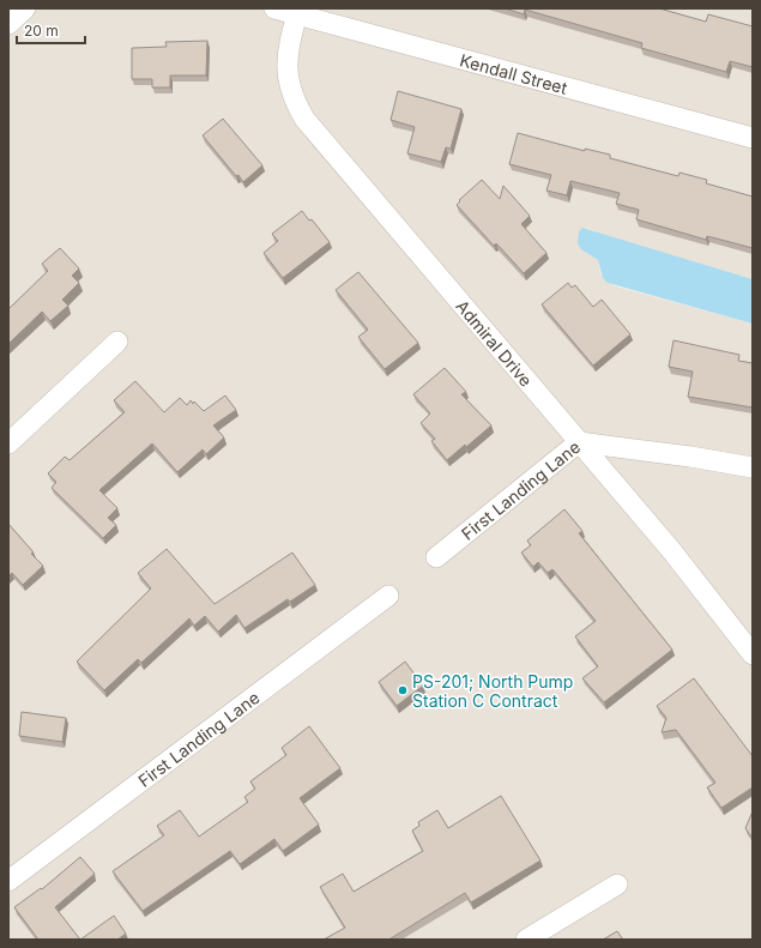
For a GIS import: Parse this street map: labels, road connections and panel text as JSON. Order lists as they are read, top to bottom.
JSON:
{
  "streets": {
    "street": ["Kendall Street", "Admiral Drive", "First Landing Lane"]
  },
  "crossings": [
    ["Kendall Street", "Admiral Drive"],
    ["Admiral Drive", "First Landing Lane"]
  ],
  "places": ["PS-201; North Pump Station C Contract"],
  "scale_bar": "20 m"
}
